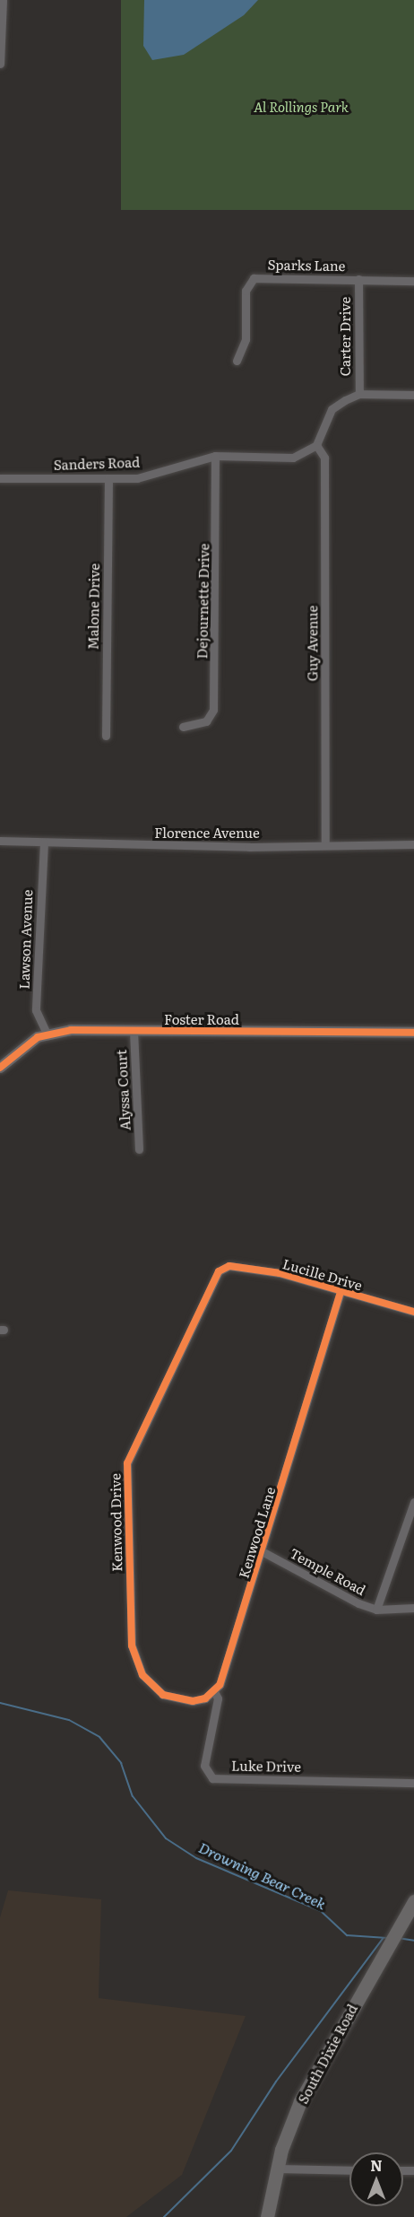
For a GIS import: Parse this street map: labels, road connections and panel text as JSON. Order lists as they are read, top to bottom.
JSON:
{
  "streets": {
    "main road": ["South Dixie Road"],
    "street": [
      "Sparks Lane",
      "Carter Drive",
      "Sanders Road",
      "Dejournette Drive",
      "Malone Drive",
      "Guy Avenue",
      "Florence Avenue",
      "Lawson Avenue",
      "Foster Road",
      "Alyssa Court",
      "Lucille Drive",
      "Kenwood Drive",
      "Kenwood Lane",
      "Temple Road",
      "Luke Drive"
    ]
  },
  "crossings": [
    ["Sparks Lane", "Carter Drive"],
    ["Sanders Road", "Dejournette Drive"],
    ["Sanders Road", "Malone Drive"],
    ["Sanders Road", "Guy Avenue"],
    ["Guy Avenue", "Florence Avenue"],
    ["Florence Avenue", "Lawson Avenue"],
    ["Lawson Avenue", "Foster Road"],
    ["Foster Road", "Alyssa Court"],
    ["Lucille Drive", "Kenwood Drive"],
    ["Lucille Drive", "Kenwood Lane"],
    ["Kenwood Drive", "Kenwood Lane"],
    ["Kenwood Drive", "Luke Drive"],
    ["Kenwood Lane", "Temple Road"],
    ["Kenwood Lane", "Luke Drive"]
  ],
  "water": ["Drowning Bear Creek"],
  "parks": ["Al Rollings Park"],
  "north": "top"
}
